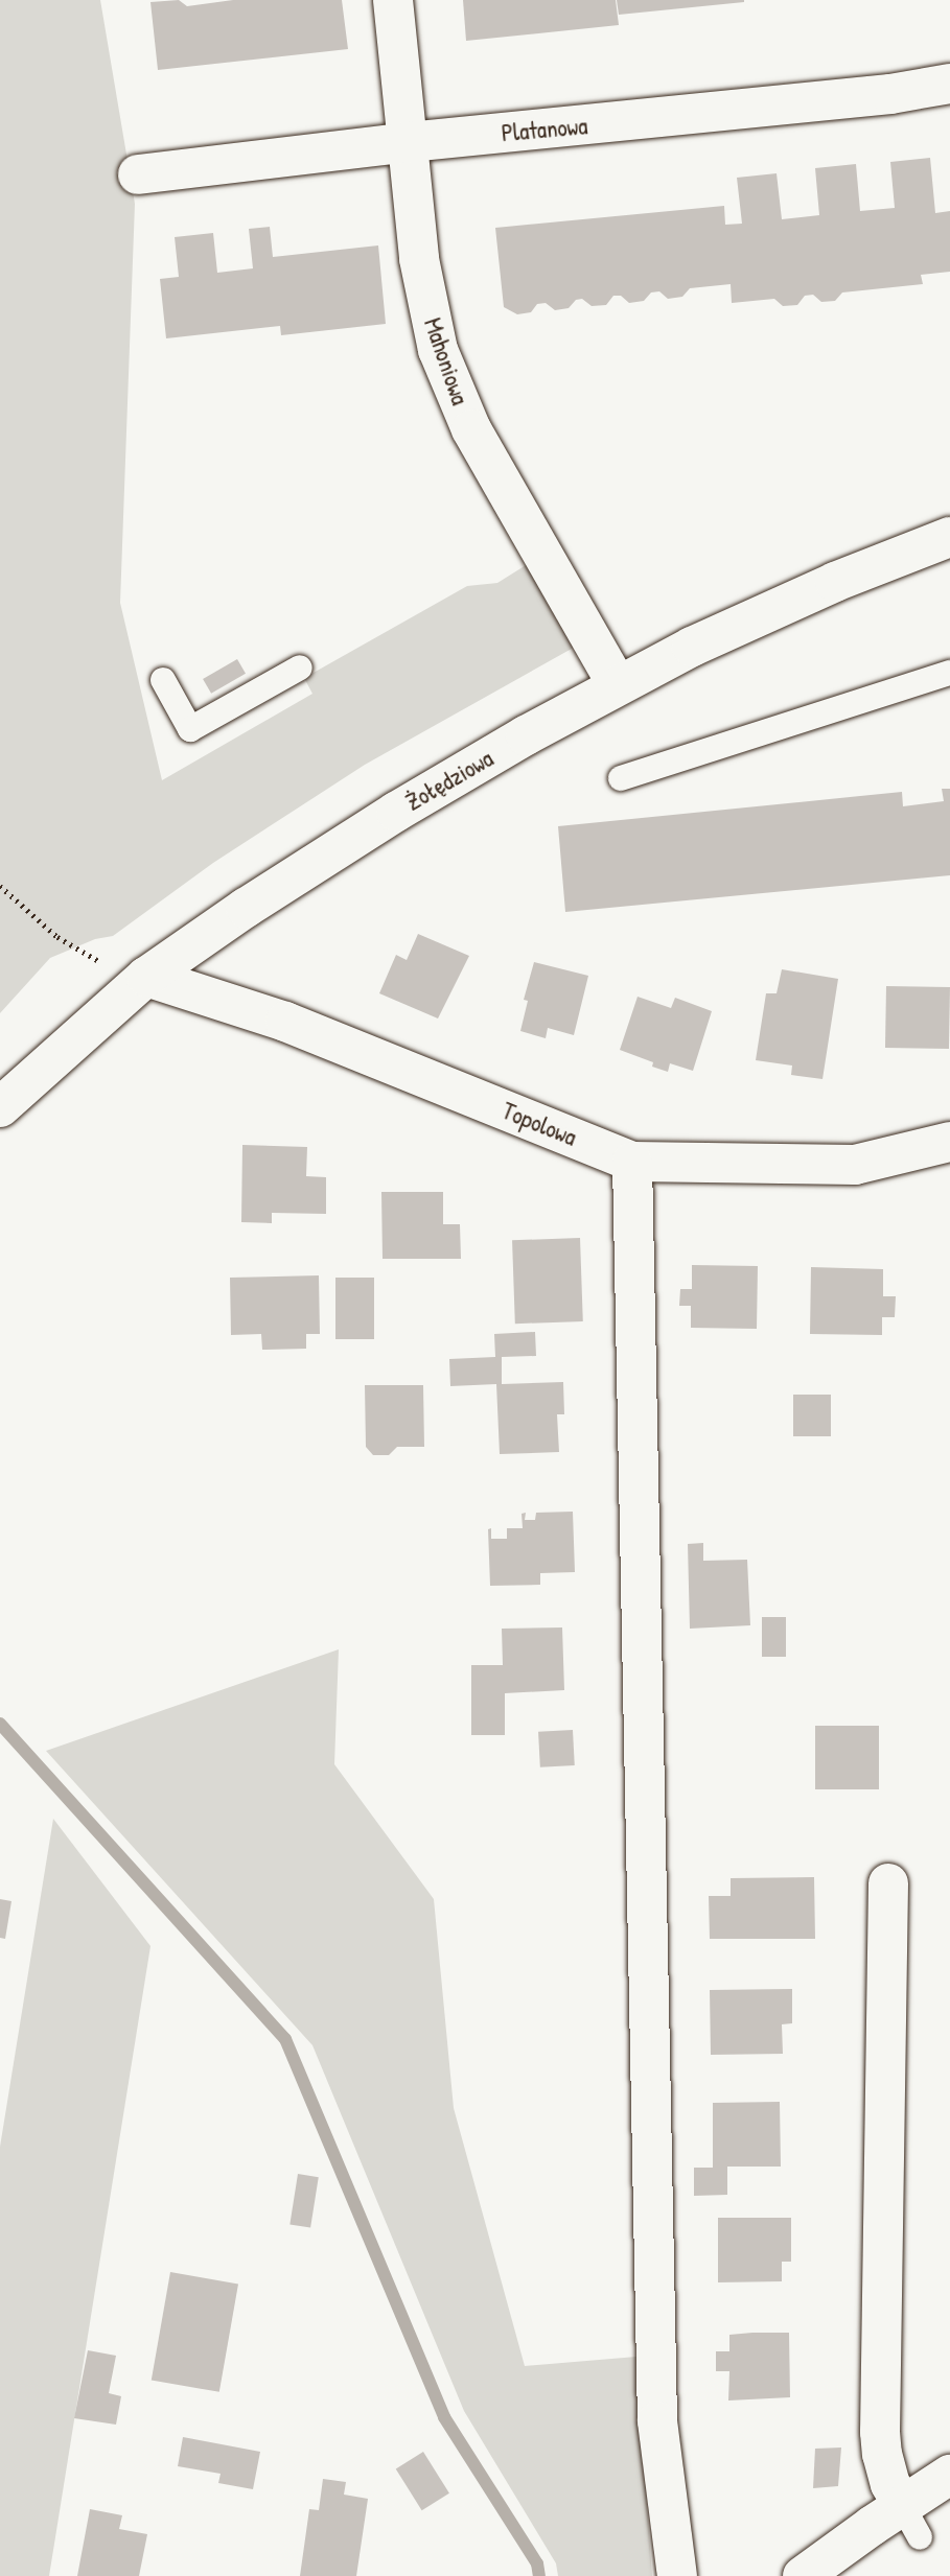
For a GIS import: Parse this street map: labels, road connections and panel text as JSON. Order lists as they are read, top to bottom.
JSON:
{
  "streets": {
    "street": [
      "Platanowa",
      "Mahoniowa",
      "Żołędziowa",
      "Topolowa"
    ]
  },
  "crossings": [
    ["Platanowa", "Mahoniowa"],
    ["Mahoniowa", "Żołędziowa"],
    ["Żołędziowa", "Topolowa"]
  ]
}
